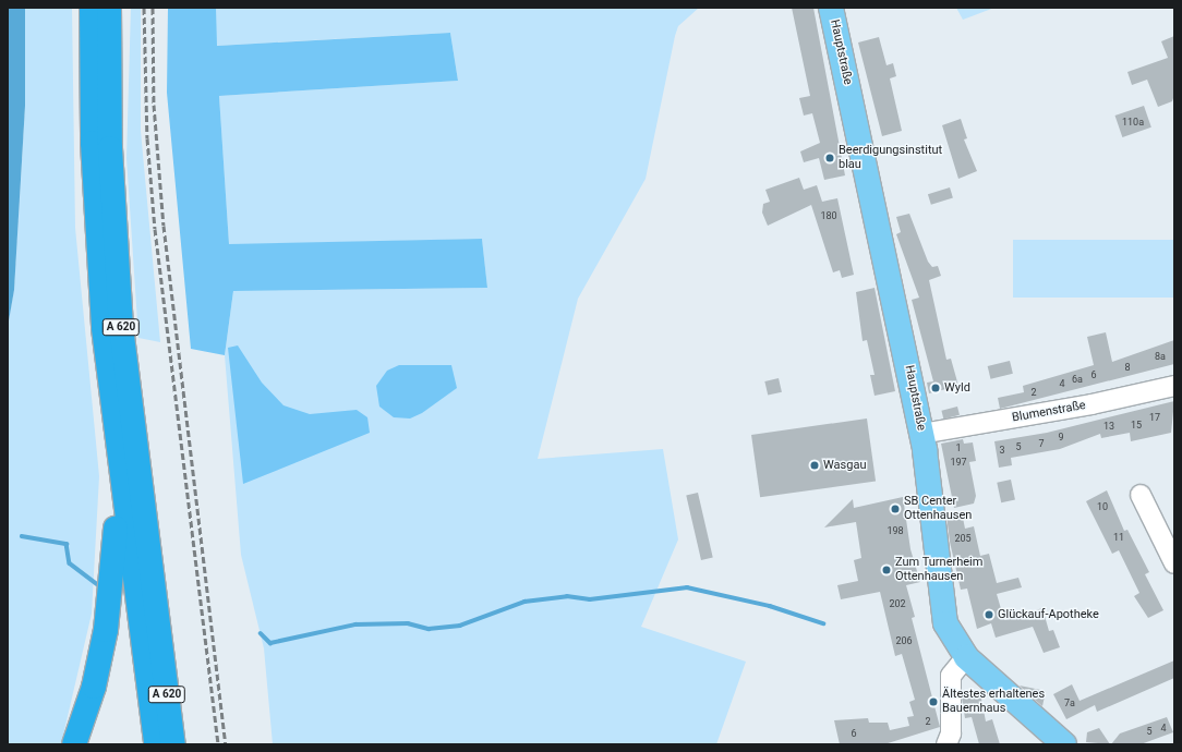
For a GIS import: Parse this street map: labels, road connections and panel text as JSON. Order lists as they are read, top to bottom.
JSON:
{
  "streets": {
    "highway": ["A 620"],
    "main road": ["Hauptstraße"],
    "street": ["Blumenstraße"]
  },
  "crossings": [
    ["Hauptstraße", "Blumenstraße"]
  ],
  "places": [
    "Beerdigungsinstitut blau",
    "Wyld",
    "Wasgau",
    "SB Center Ottenhausen",
    "Zum Turnerheim Ottenhausen",
    "Glückauf-Apotheke",
    "Ältestes erhaltenes Bauernhaus"
  ],
  "house_numbers": [
    "110a",
    "180",
    "8a",
    "8",
    "6",
    "6a",
    "4",
    "2",
    "17",
    "15",
    "13",
    "9",
    "7",
    "5",
    "1",
    "3",
    "197",
    "10",
    "198",
    "11",
    "205",
    "202",
    "206",
    "7a",
    "2",
    "4",
    "5",
    "6"
  ]
}
